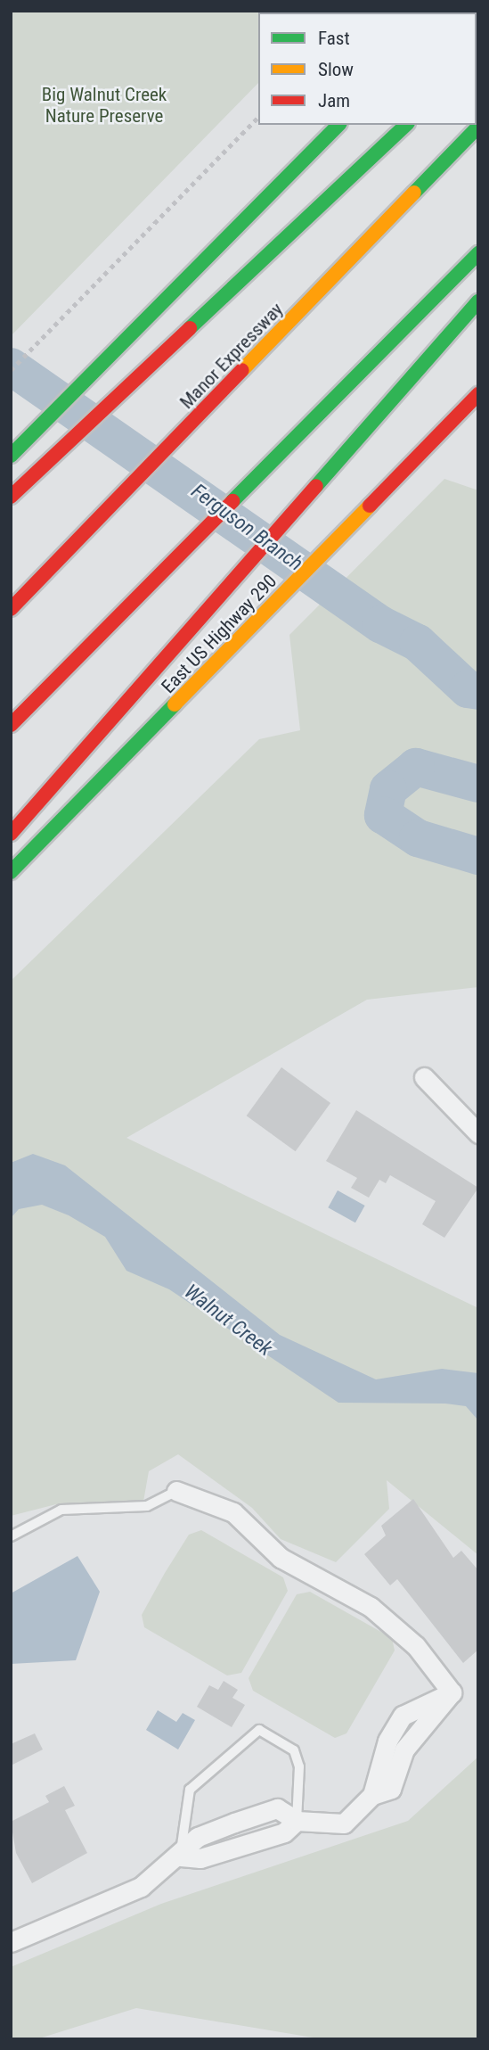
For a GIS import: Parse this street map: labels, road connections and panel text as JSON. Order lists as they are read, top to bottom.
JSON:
{
  "streets": {
    "main road": ["Manor Expressway", "East US Highway 290"]
  },
  "water": ["Ferguson Branch", "Walnut Creek"],
  "parks": ["Big Walnut Creek Nature Preserve"],
  "legend": ["Fast", "Slow", "Jam"]
}
